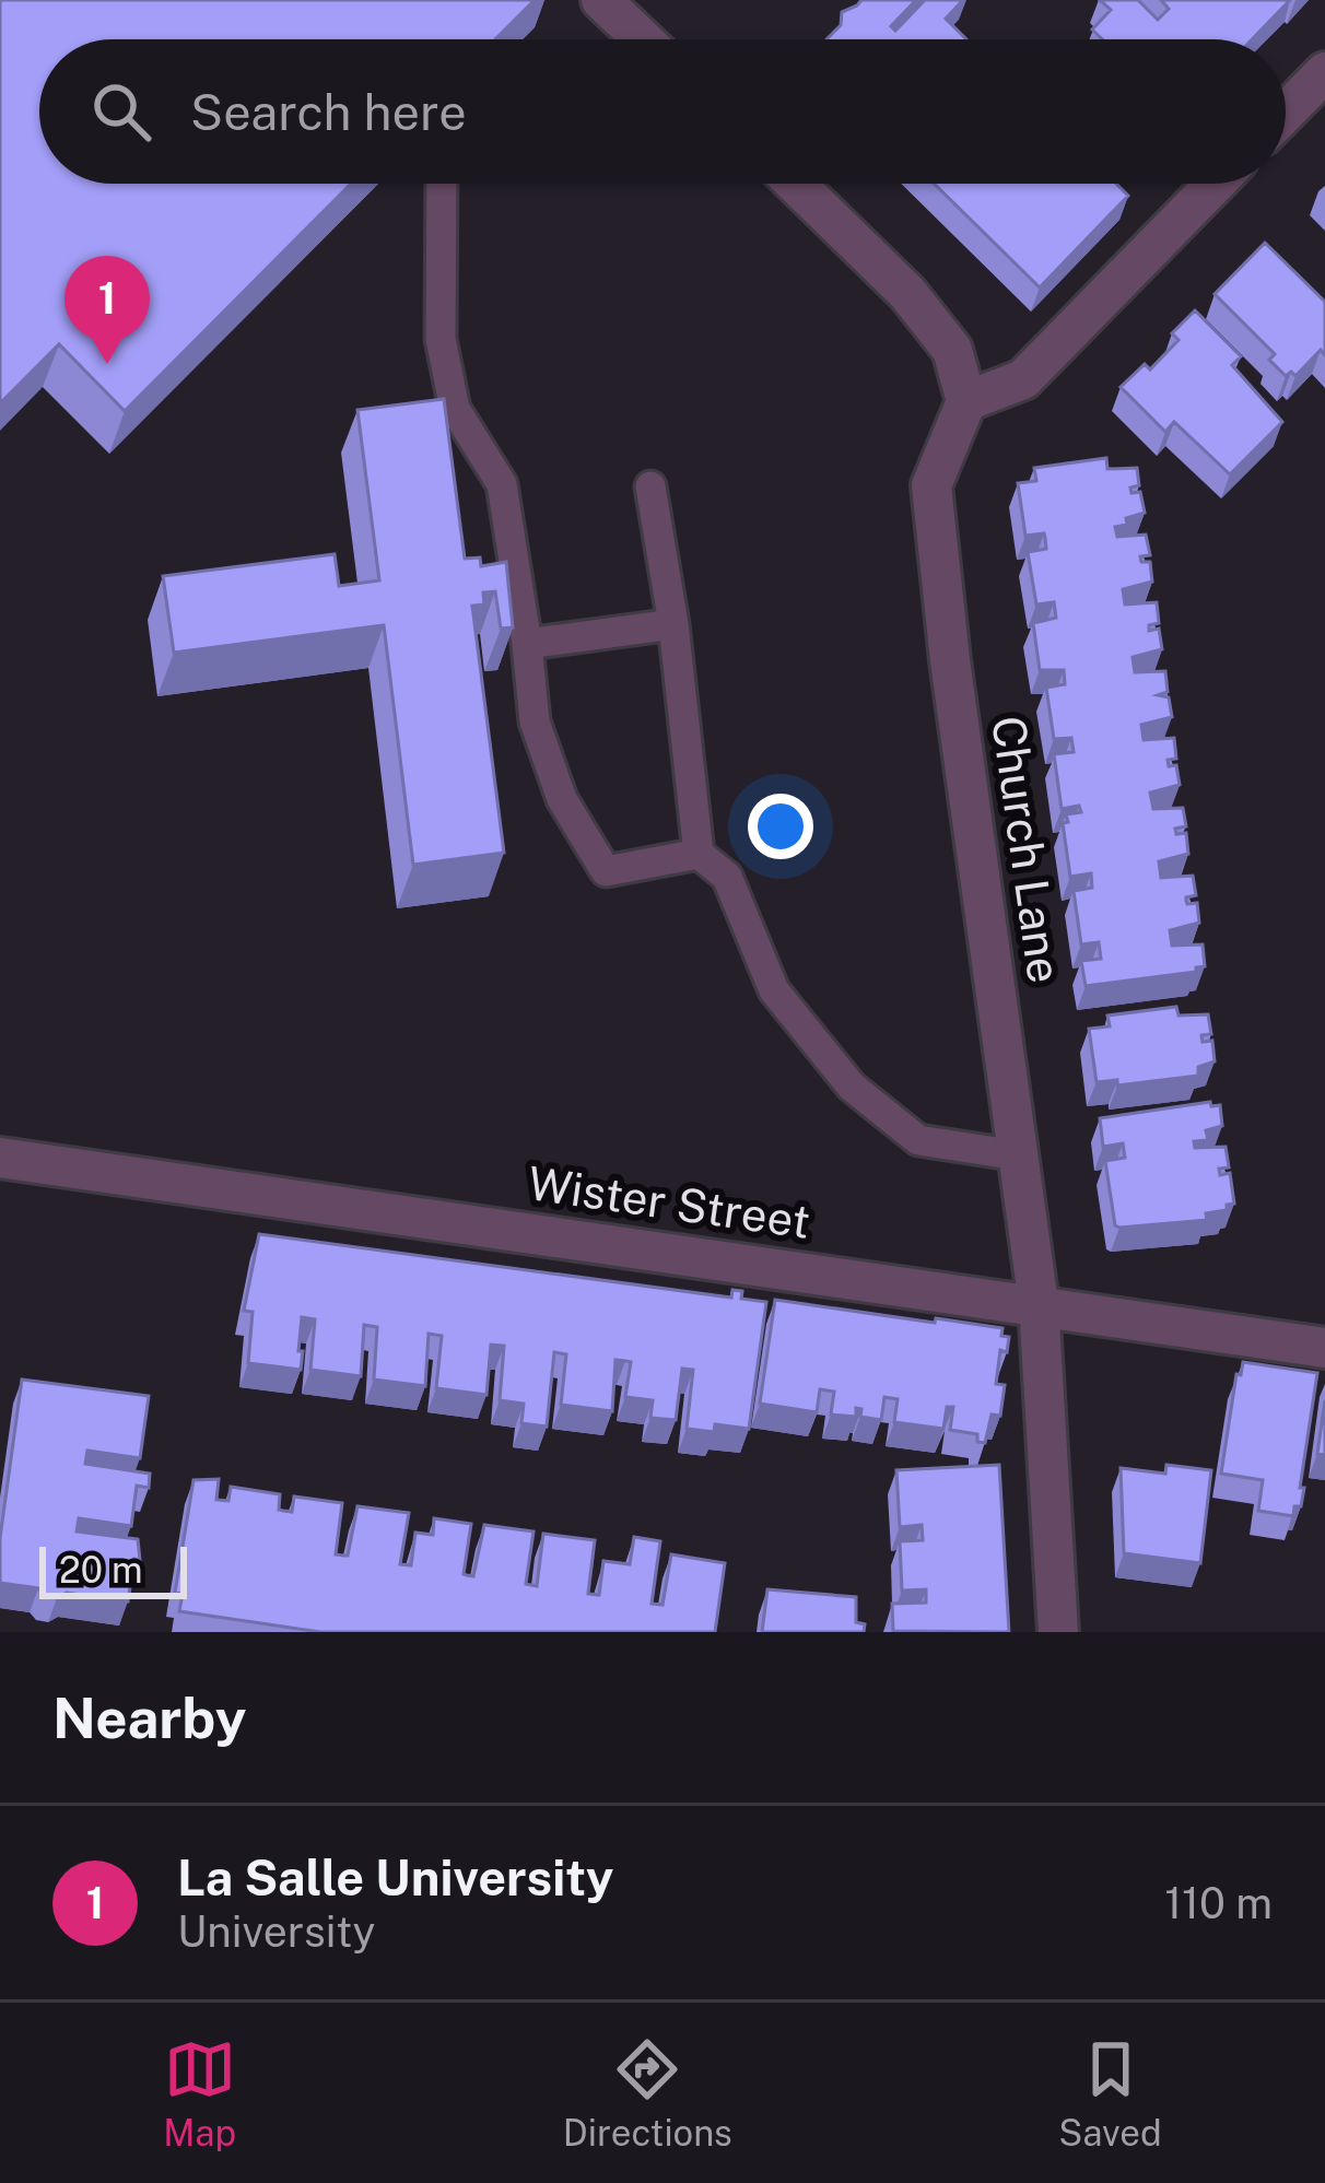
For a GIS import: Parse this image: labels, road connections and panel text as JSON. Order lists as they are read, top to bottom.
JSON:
{
  "streets": {
    "street": ["Church Lane", "Wister Street"]
  },
  "crossings": [
    ["Church Lane", "Wister Street"]
  ],
  "scale_bar": "20 m",
  "page": {
    "search": "Search here",
    "pins": "1",
    "scale": "20 m",
    "heading": "Nearby",
    "list": [
      {
        "mark": "1",
        "name": "La Salle University",
        "note": "University",
        "value": "110 m"
      }
    ],
    "nav": ["Map", "Directions", "Saved"]
  }
}
